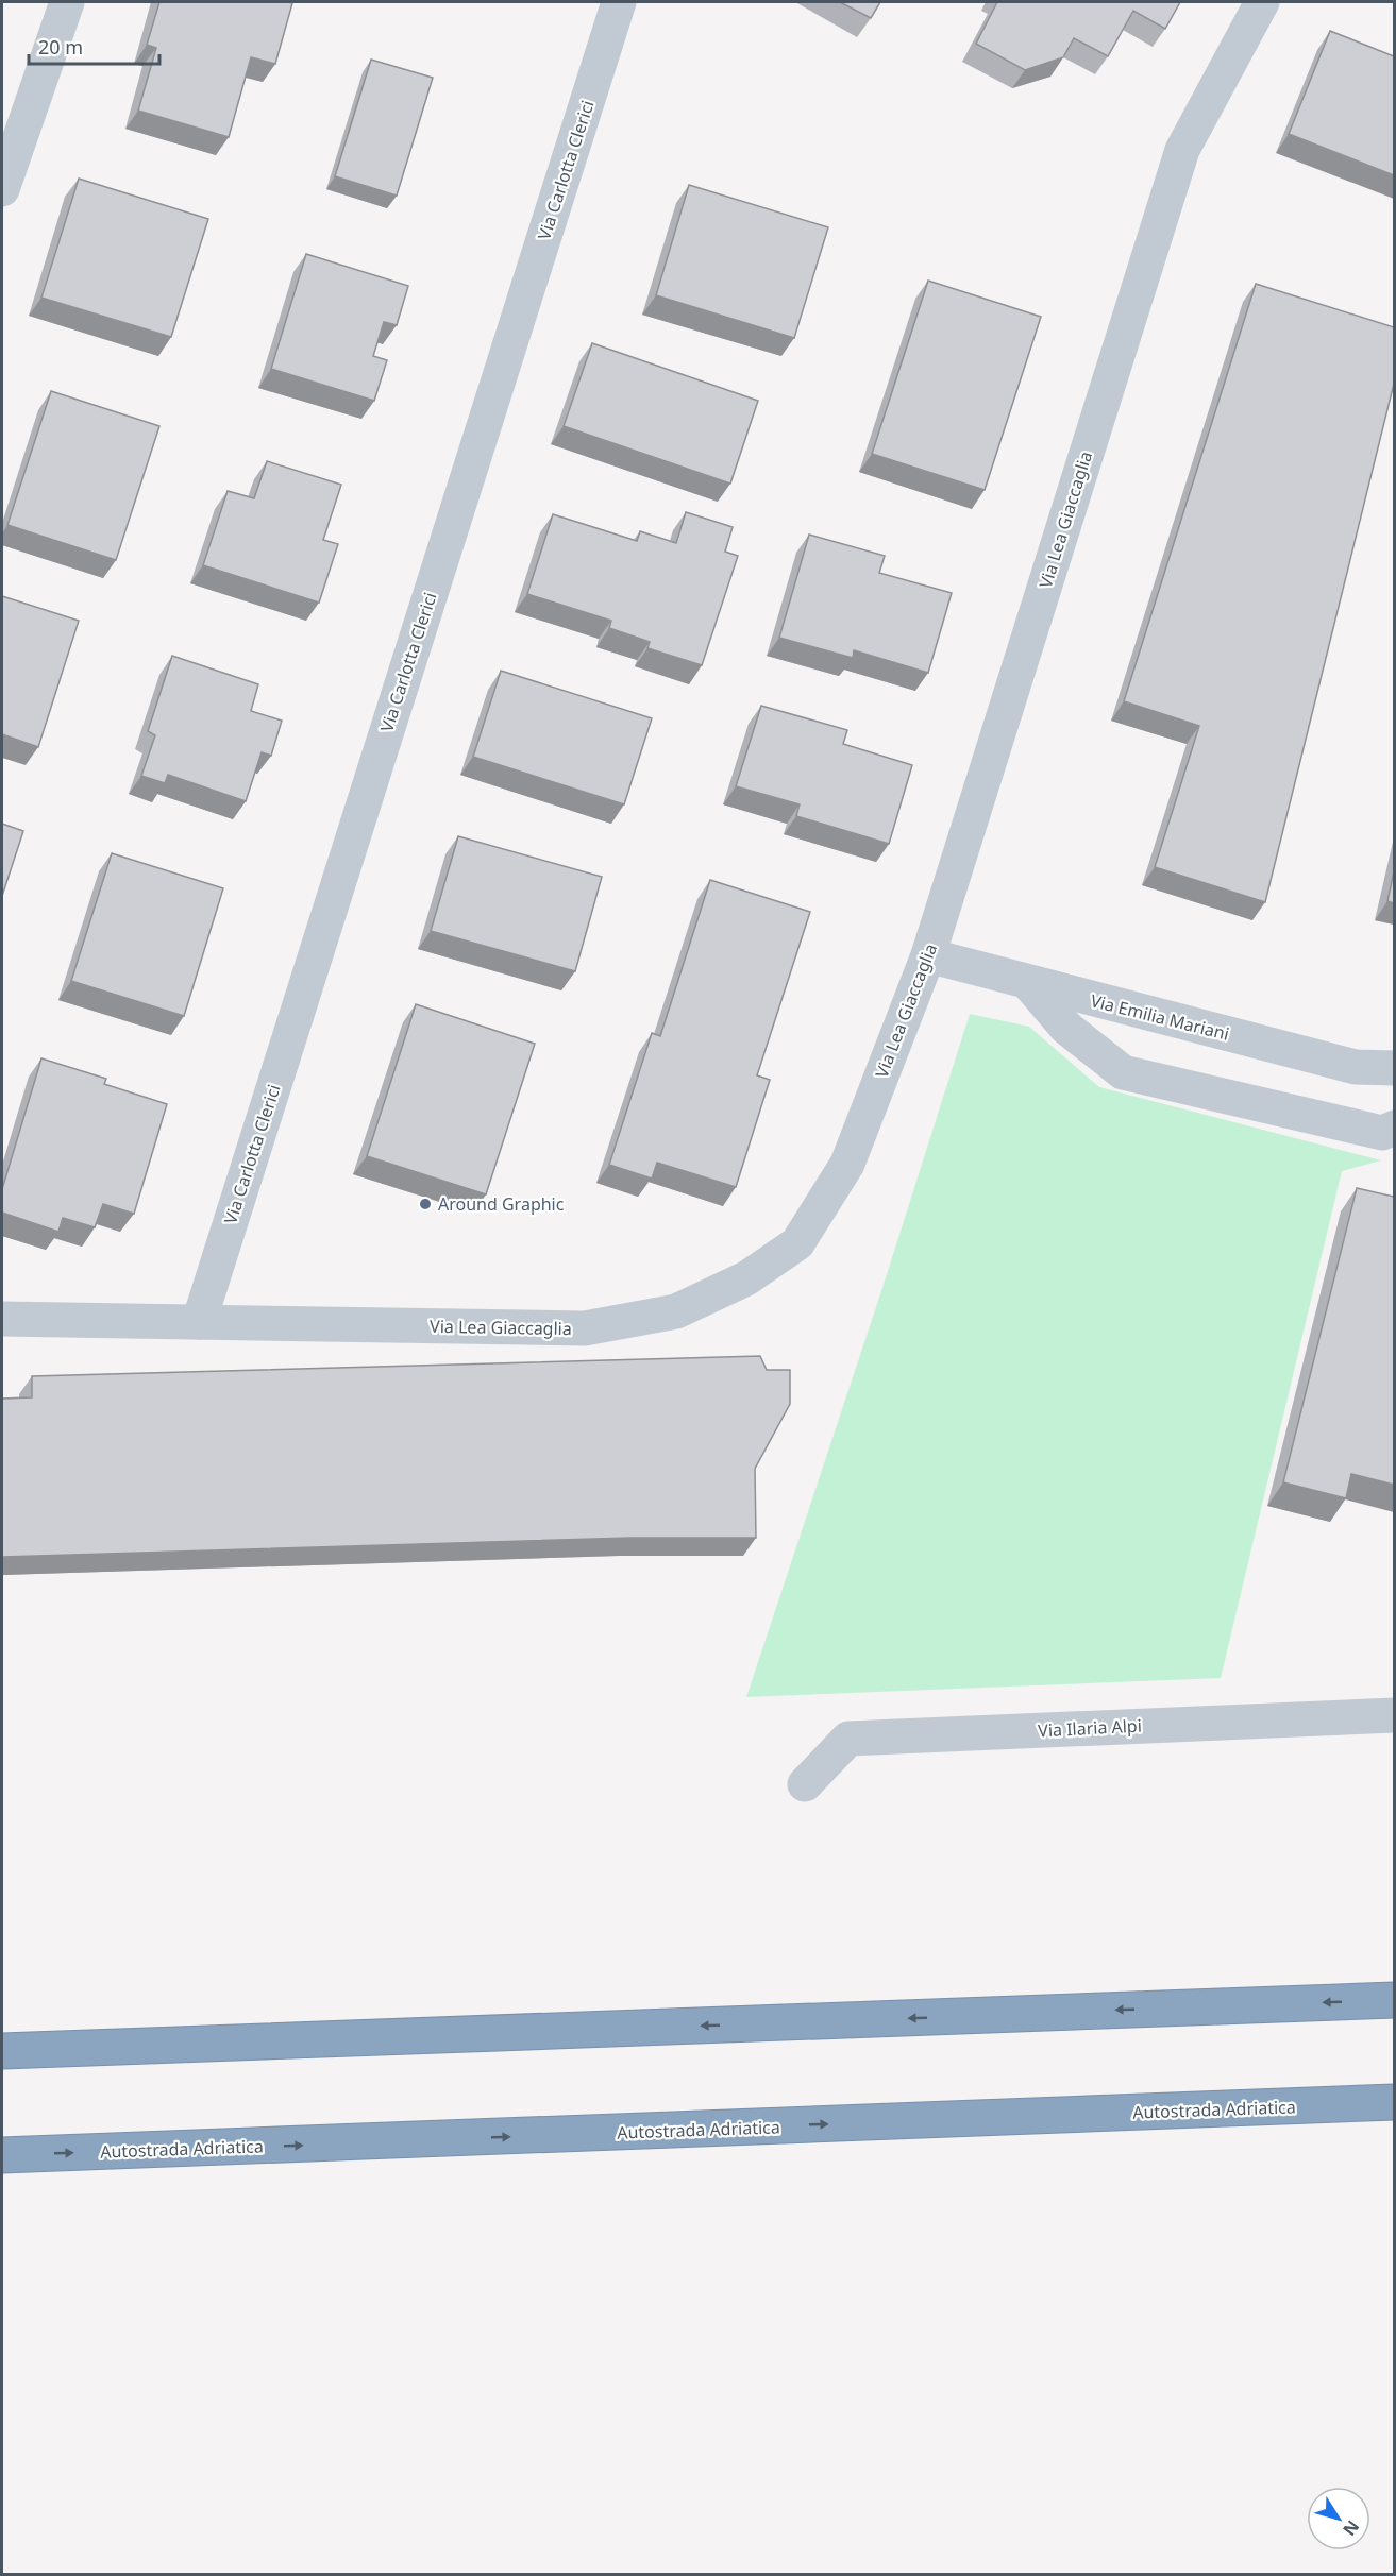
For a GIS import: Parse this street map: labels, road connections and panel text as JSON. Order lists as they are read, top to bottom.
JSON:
{
  "streets": {
    "highway": ["Autostrada Adriatica"],
    "street": [
      "Via Carlotta Clerici",
      "Via Lea Giaccaglia",
      "Via Emilia Mariani",
      "Via Ilaria Alpi"
    ]
  },
  "crossings": [
    ["Via Carlotta Clerici", "Via Lea Giaccaglia"],
    ["Via Lea Giaccaglia", "Via Emilia Mariani"]
  ],
  "places": ["Around Graphic"],
  "scale_bar": "20 m",
  "north": "bottom right"
}
